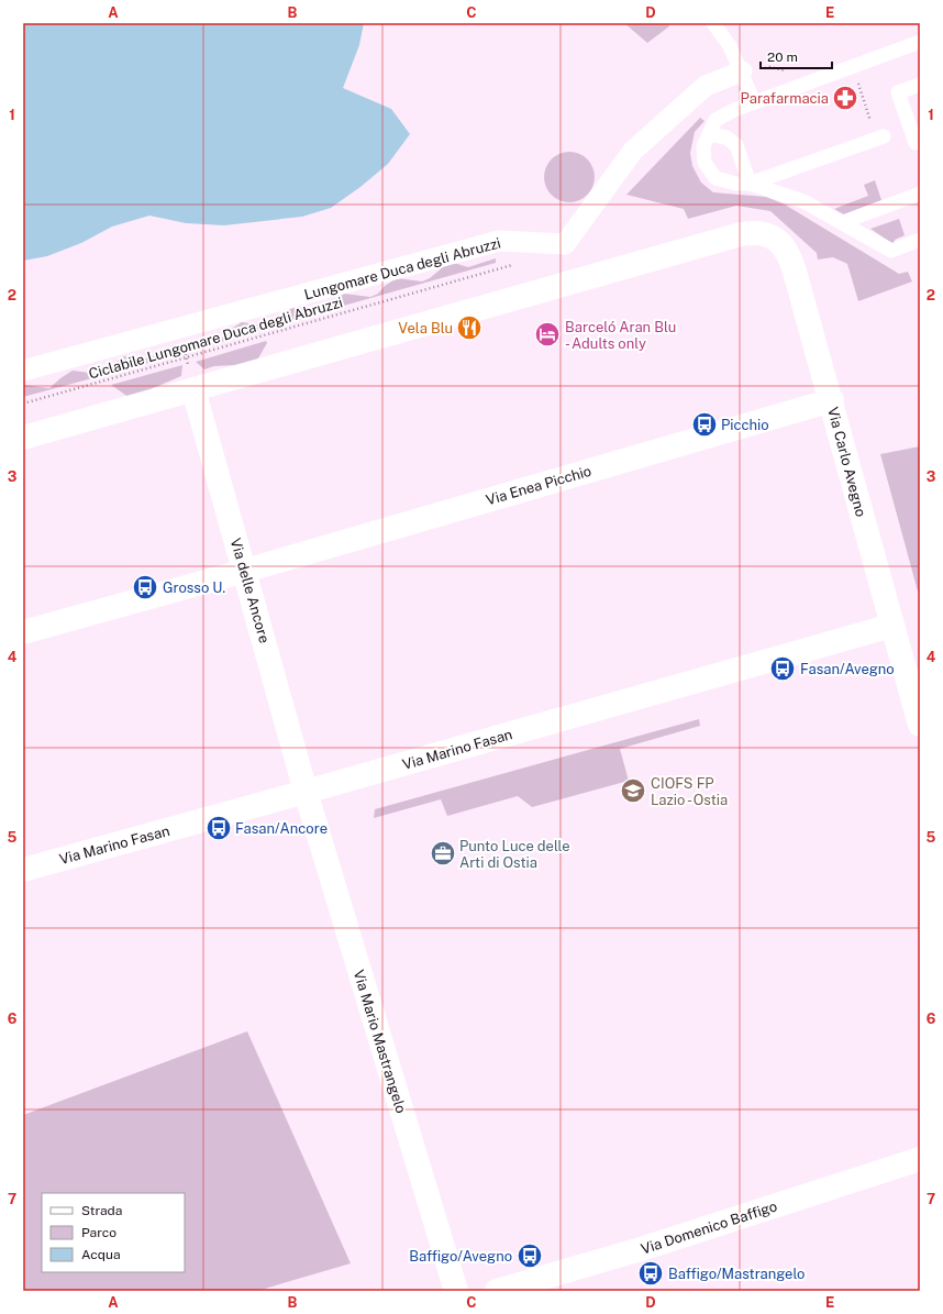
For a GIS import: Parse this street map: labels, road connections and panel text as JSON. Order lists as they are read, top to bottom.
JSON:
{
  "streets": {
    "street": [
      "Lungomare Duca degli Abruzzi",
      "Via Carlo Avegno",
      "Via Enea Picchio",
      "Via delle Ancore",
      "Via Marino Fasan",
      "Via Mario Mastrangelo",
      "Via Domenico Baffigo"
    ],
    "path": ["Ciclabile Lungomare Duca degli Abruzzi"]
  },
  "crossings": [
    ["Via Carlo Avegno", "Via Enea Picchio"],
    ["Via Carlo Avegno", "Via delle Ancore"],
    ["Via Carlo Avegno", "Via Marino Fasan"],
    ["Via Enea Picchio", "Via delle Ancore"],
    ["Via delle Ancore", "Via Marino Fasan"],
    ["Via delle Ancore", "Via Mario Mastrangelo"],
    ["Via Marino Fasan", "Via Mario Mastrangelo"]
  ],
  "places": {
    "pharmacy": ["Parafarmacia"],
    "restaurant": ["Vela Blu"],
    "hotel": ["Barceló Aran Blu - Adults only"],
    "bus stop": [
      "Picchio",
      "Grosso U.",
      "Fasan/Avegno",
      "Fasan/Ancore",
      "Baffigo/Avegno",
      "Baffigo/Mastrangelo"
    ],
    "school or university": ["CIOFS FP Lazio - Ostia"],
    "office": ["Punto Luce delle Arti di Ostia"]
  },
  "legend": ["Strada", "Parco", "Acqua"],
  "scale_bar": "20 m",
  "grid": {
    "columns": [
      "A",
      "B",
      "C",
      "D",
      "E"
    ],
    "rows": [
      "1",
      "2",
      "3",
      "4",
      "5",
      "6",
      "7"
    ]
  }
}
